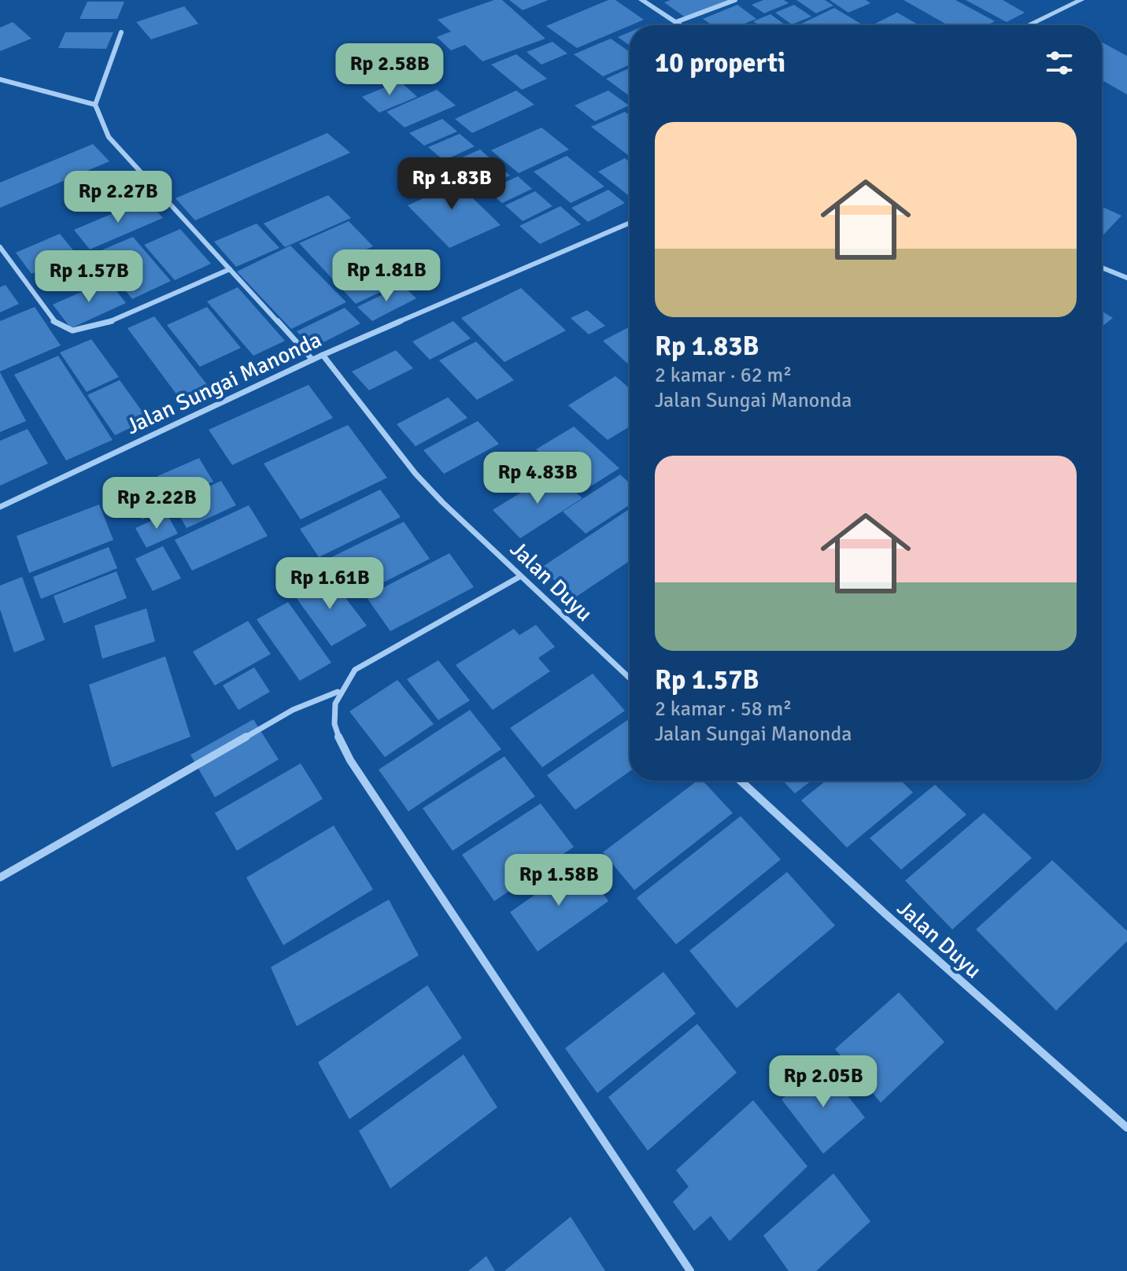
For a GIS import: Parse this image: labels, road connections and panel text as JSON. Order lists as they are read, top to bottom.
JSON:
{
  "streets": {
    "street": ["Jalan Sungai Manonda", "Jalan Duyu"]
  },
  "crossings": [
    ["Jalan Sungai Manonda", "Jalan Duyu"]
  ],
  "page": {
    "heading": "10 properti",
    "price": [
      "Rp 2.58B",
      "Rp 1.83B",
      "Rp 2.27B",
      "Rp 1.81B",
      "Rp 1.57B",
      "Rp 4.83B",
      "Rp 2.22B",
      "Rp 1.61B",
      "Rp 1.58B",
      "Rp 2.05B"
    ],
    "list": [
      {
        "name": "Rp 1.83B",
        "note": "2 kamar · 62 m² · Jalan Sungai Manonda"
      },
      {
        "name": "Rp 1.57B",
        "note": "2 kamar · 58 m² · Jalan Sungai Manonda"
      }
    ]
  }
}
